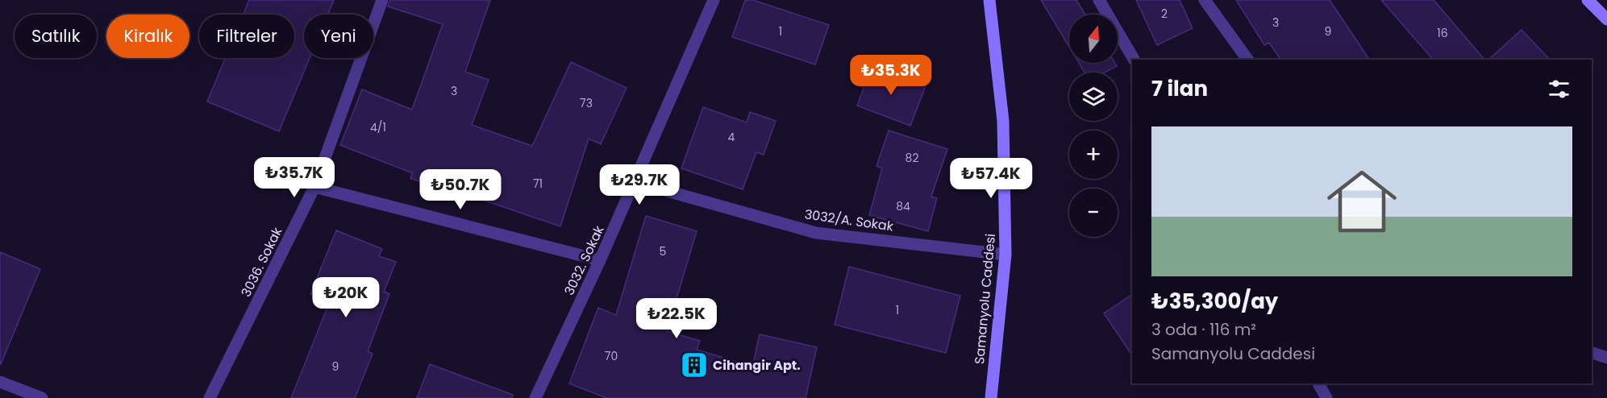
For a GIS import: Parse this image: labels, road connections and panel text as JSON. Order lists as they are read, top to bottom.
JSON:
{
  "streets": {
    "street": [
      "3032/A. Sokak",
      "3032. Sokak",
      "3036. Sokak",
      "Samanyolu Caddesi"
    ]
  },
  "crossings": [
    ["3032/A. Sokak", "3032. Sokak"],
    ["3032/A. Sokak", "Samanyolu Caddesi"]
  ],
  "places": {
    "building": ["Cihangir Apt."]
  },
  "house_numbers": [
    "2",
    "3",
    "1",
    "9",
    "16",
    "3",
    "73",
    "4/1",
    "4",
    "82",
    "71",
    "84",
    "5",
    "1",
    "70",
    "9"
  ],
  "north": "top",
  "page": {
    "map_buttons": ["+", "−"],
    "chip": [
      "Satılık",
      "Kiralık",
      "Filtreler",
      "Yeni"
    ],
    "price": [
      "₺35.3K",
      "₺35.7K",
      "₺57.4K",
      "₺29.7K",
      "₺50.7K",
      "₺20K",
      "₺22.5K"
    ],
    "heading": "7 ilan",
    "list": [
      {
        "name": "₺35,300/ay",
        "note": "3 oda · 116 m² · Samanyolu Caddesi"
      }
    ]
  }
}
